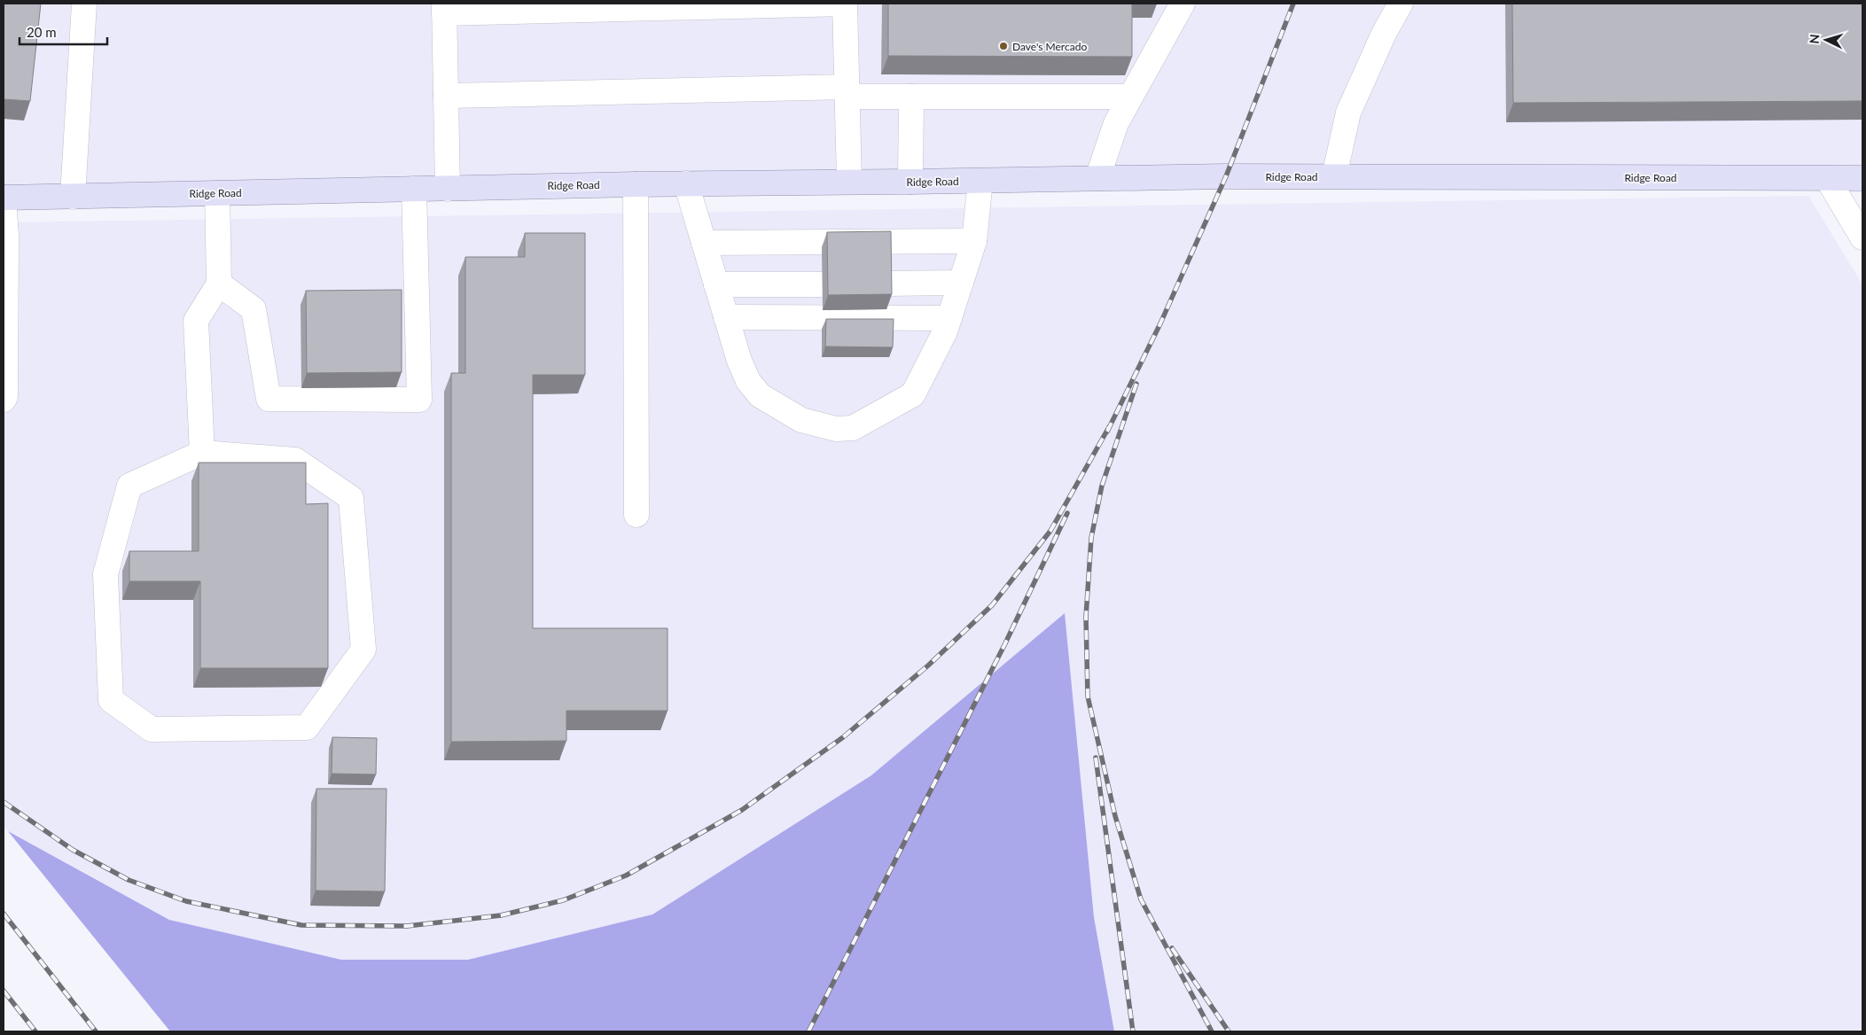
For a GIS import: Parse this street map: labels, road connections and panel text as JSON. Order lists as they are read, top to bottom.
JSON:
{
  "streets": {
    "main road": ["Ridge Road"]
  },
  "places": ["Dave's Mercado"],
  "scale_bar": "20 m",
  "north": "left"
}
